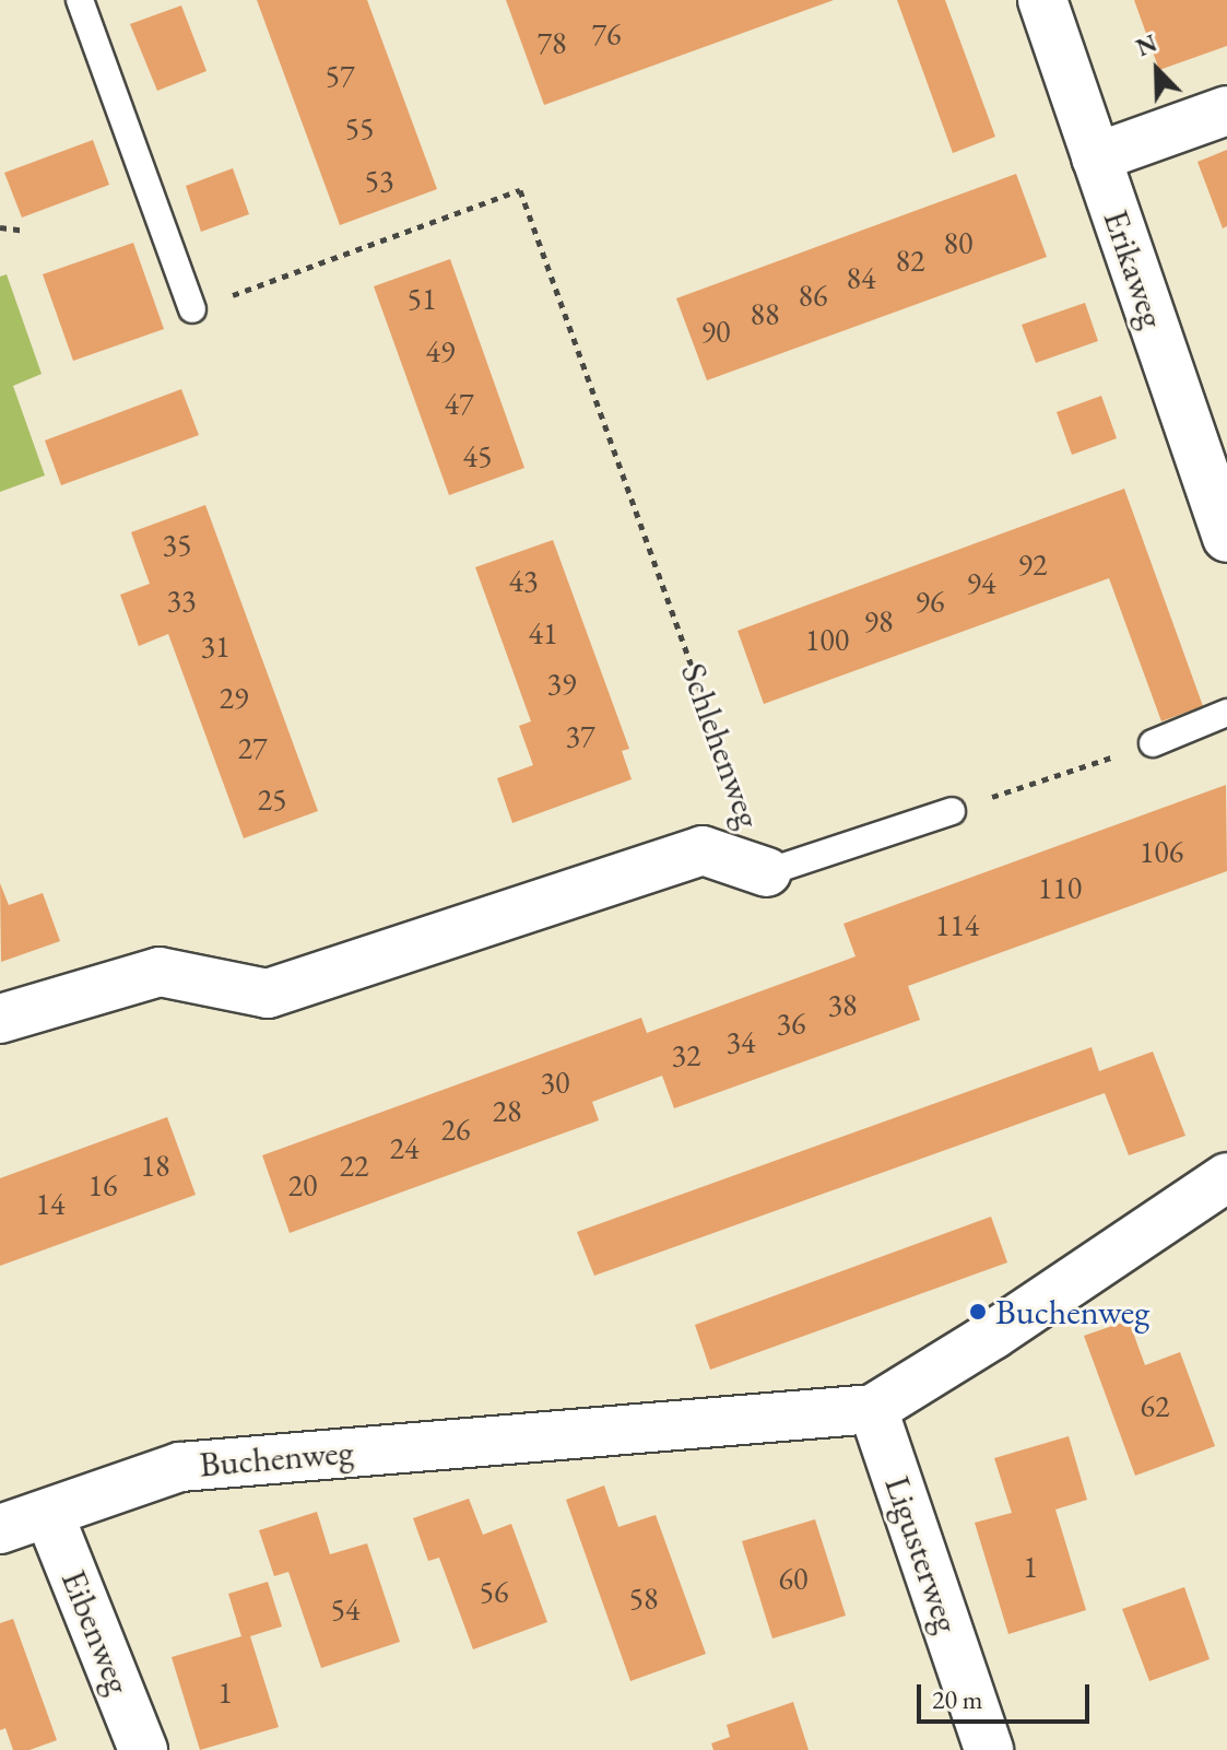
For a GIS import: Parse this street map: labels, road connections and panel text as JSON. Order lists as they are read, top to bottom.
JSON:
{
  "streets": {
    "street": [
      "Erikaweg",
      "Schlehenweg",
      "Buchenweg",
      "Ligusterweg",
      "Eibenweg"
    ]
  },
  "crossings": [
    ["Buchenweg", "Ligusterweg"],
    ["Buchenweg", "Eibenweg"]
  ],
  "places": ["Buchenweg"],
  "house_numbers": [
    "76",
    "78",
    "57",
    "55",
    "53",
    "80",
    "82",
    "84",
    "86",
    "51",
    "88",
    "90",
    "49",
    "47",
    "45",
    "35",
    "92",
    "43",
    "94",
    "33",
    "96",
    "98",
    "41",
    "100",
    "31",
    "39",
    "29",
    "37",
    "27",
    "25",
    "106",
    "110",
    "114",
    "38",
    "36",
    "34",
    "32",
    "30",
    "28",
    "26",
    "24",
    "18",
    "22",
    "16",
    "20",
    "14",
    "62",
    "1",
    "60",
    "56",
    "58",
    "54",
    "1"
  ],
  "scale_bar": "20 m",
  "north": "top left"
}
